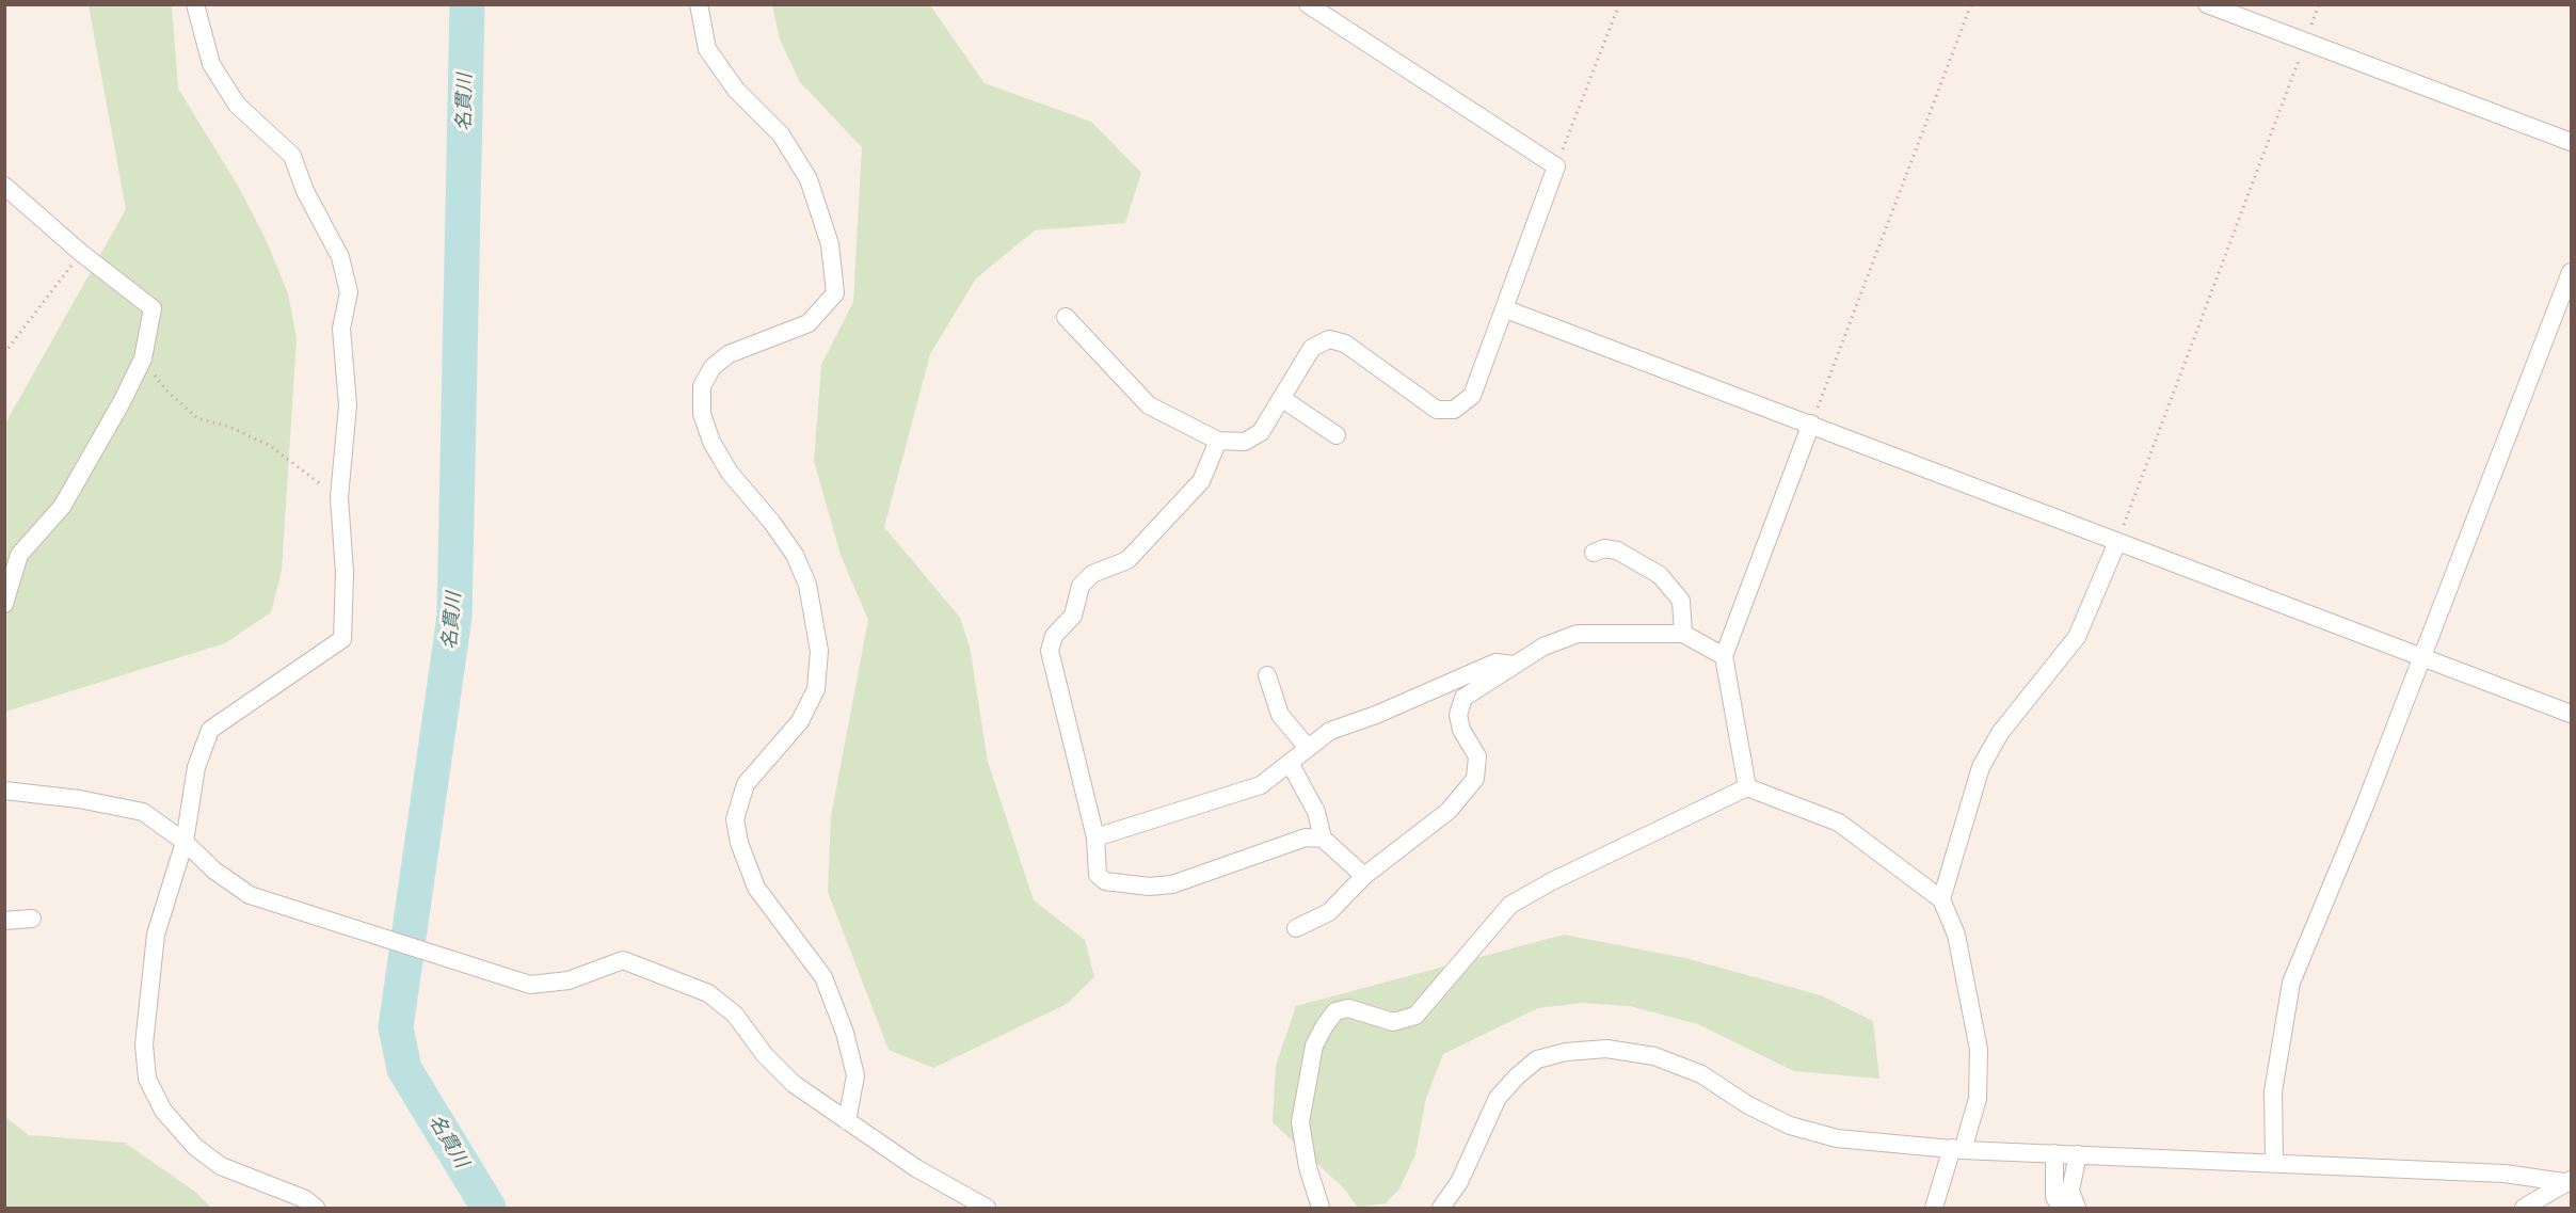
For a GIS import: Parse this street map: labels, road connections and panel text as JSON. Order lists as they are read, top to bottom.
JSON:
{
  "water": ["名貫川"]
}
